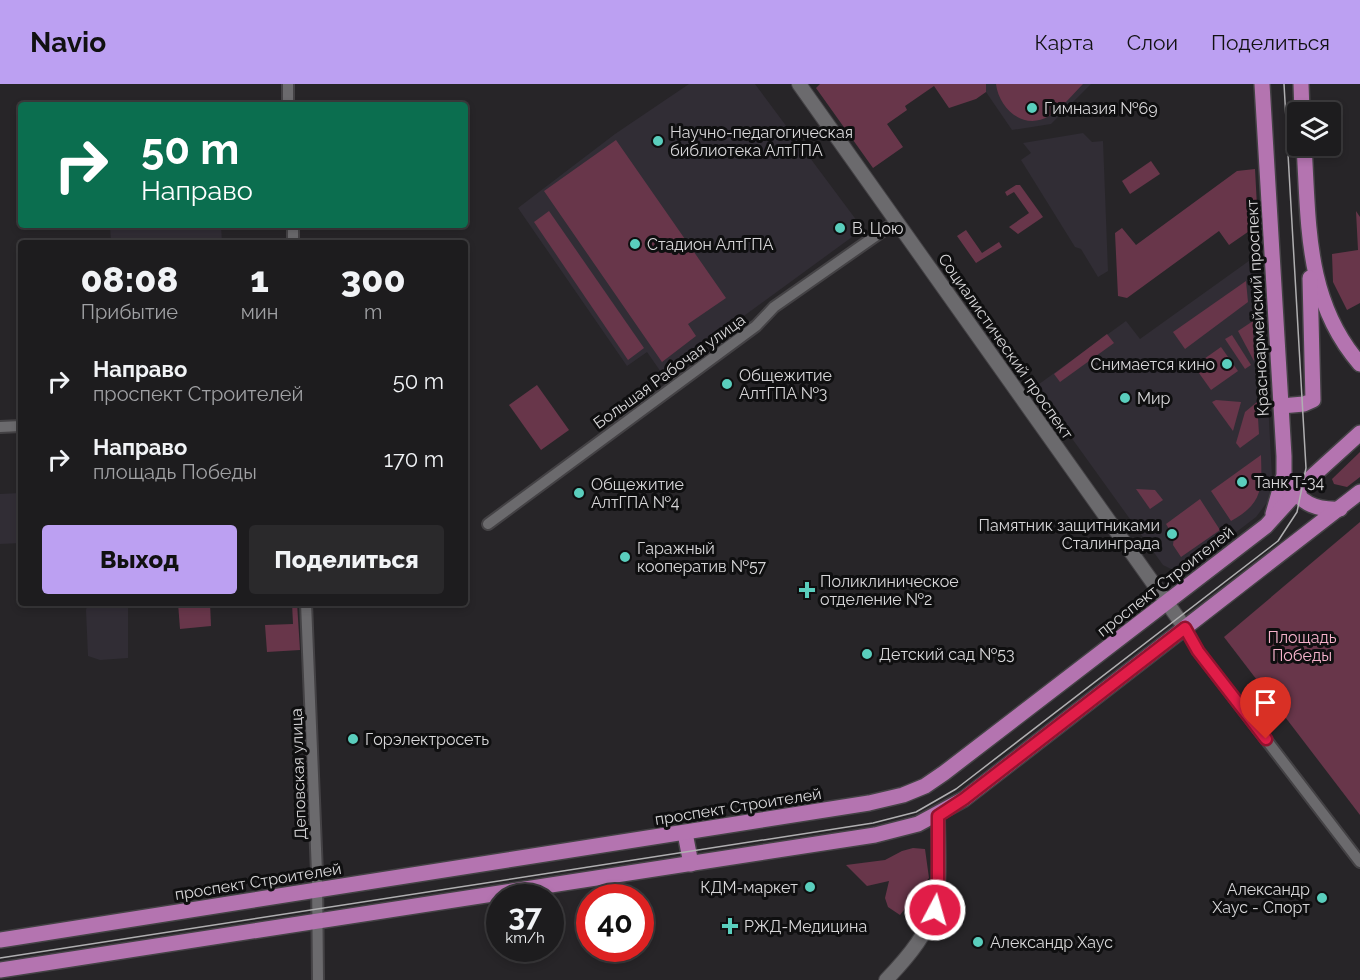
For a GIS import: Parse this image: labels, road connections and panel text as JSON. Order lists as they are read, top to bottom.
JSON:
{
  "streets": {
    "main road": ["Красноармейский проспект", "проспект Строителей"],
    "street": ["Социалистический проспект", "Большая Рабочая улица", "Деповская улица"]
  },
  "crossings": [
    ["Красноармейский проспект", "проспект Строителей"],
    ["Социалистический проспект", "Большая Рабочая улица"],
    ["Социалистический проспект", "проспект Строителей"],
    ["проспект Строителей", "Деповская улица"]
  ],
  "parks": ["Площадь Победы"],
  "places": {
    "other": [
      "Гимназия №69",
      "Научно-педагогическая библиотека АлтГПА",
      "В. Цою",
      "Стадион АлтГПА",
      "Снимается кино",
      "Общежитие АлтГПА №3",
      "Мир",
      "Танк Т-34",
      "Общежитие АлтГПА №4",
      "Памятник защитниками Сталинграда",
      "Гаражный кооператив №57",
      "Детский сад №53",
      "Горэлектросеть",
      "КДМ-маркет",
      "Александр Хаус - Спорт",
      "Александр Хаус"
    ],
    "health": ["Поликлиническое отделение №2", "РЖД-Медицина"]
  },
  "page": {
    "header": "Navio",
    "nav": ["Карта", "Слои", "Поделиться"],
    "turn": ["50 m", "Направо"],
    "eta": [
      "08:08",
      "Прибытие",
      "1",
      "мин",
      "300",
      "m"
    ],
    "list": [
      {
        "name": "Направо",
        "note": "проспект Строителей",
        "value": "50 m"
      },
      {
        "name": "Направо",
        "note": "площадь Победы",
        "value": "170 m"
      }
    ],
    "buttons": ["Выход", "Поделиться"],
    "speed": "37 km/h",
    "limit": "40"
  }
}
